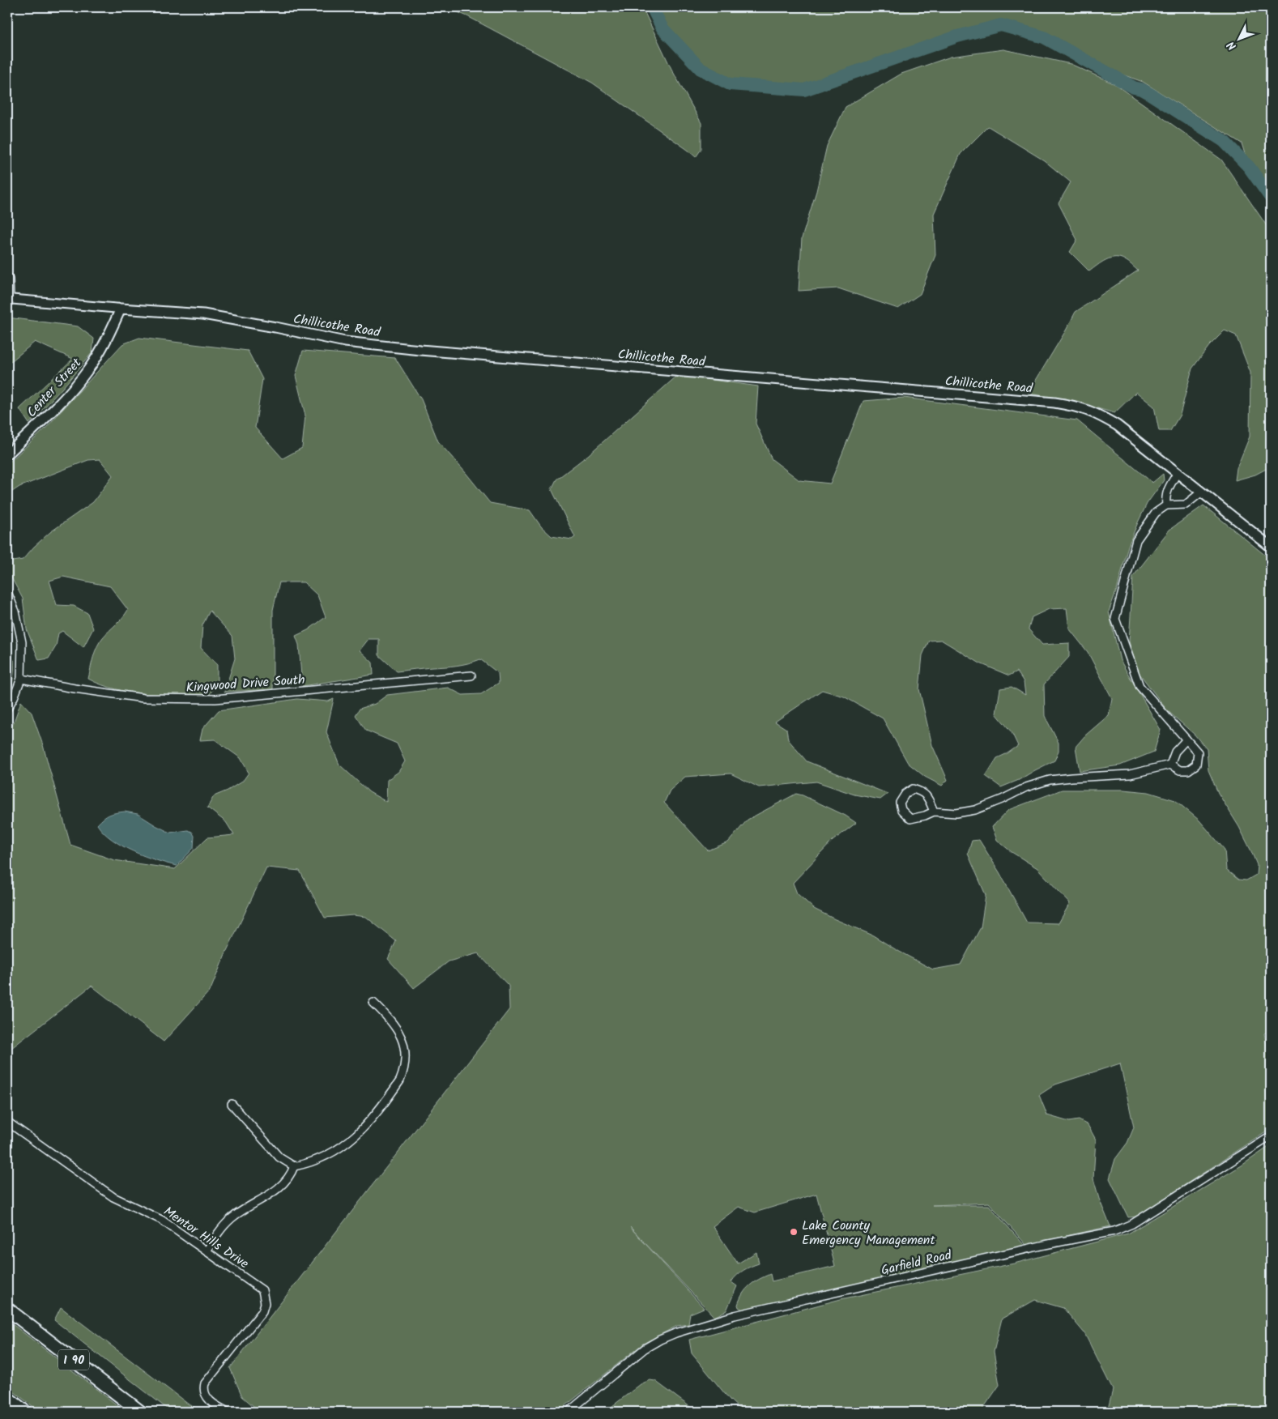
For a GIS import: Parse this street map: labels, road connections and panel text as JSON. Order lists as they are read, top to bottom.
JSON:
{
  "streets": {
    "highway": ["I 90"],
    "main road": ["Chillicothe Road", "Center Street"],
    "street": ["Kingwood Drive South", "Mentor Hills Drive", "Garfield Road"]
  },
  "crossings": [
    ["Chillicothe Road", "Center Street"]
  ],
  "places": ["Lake County Emergency Management"],
  "north": "bottom left"
}
